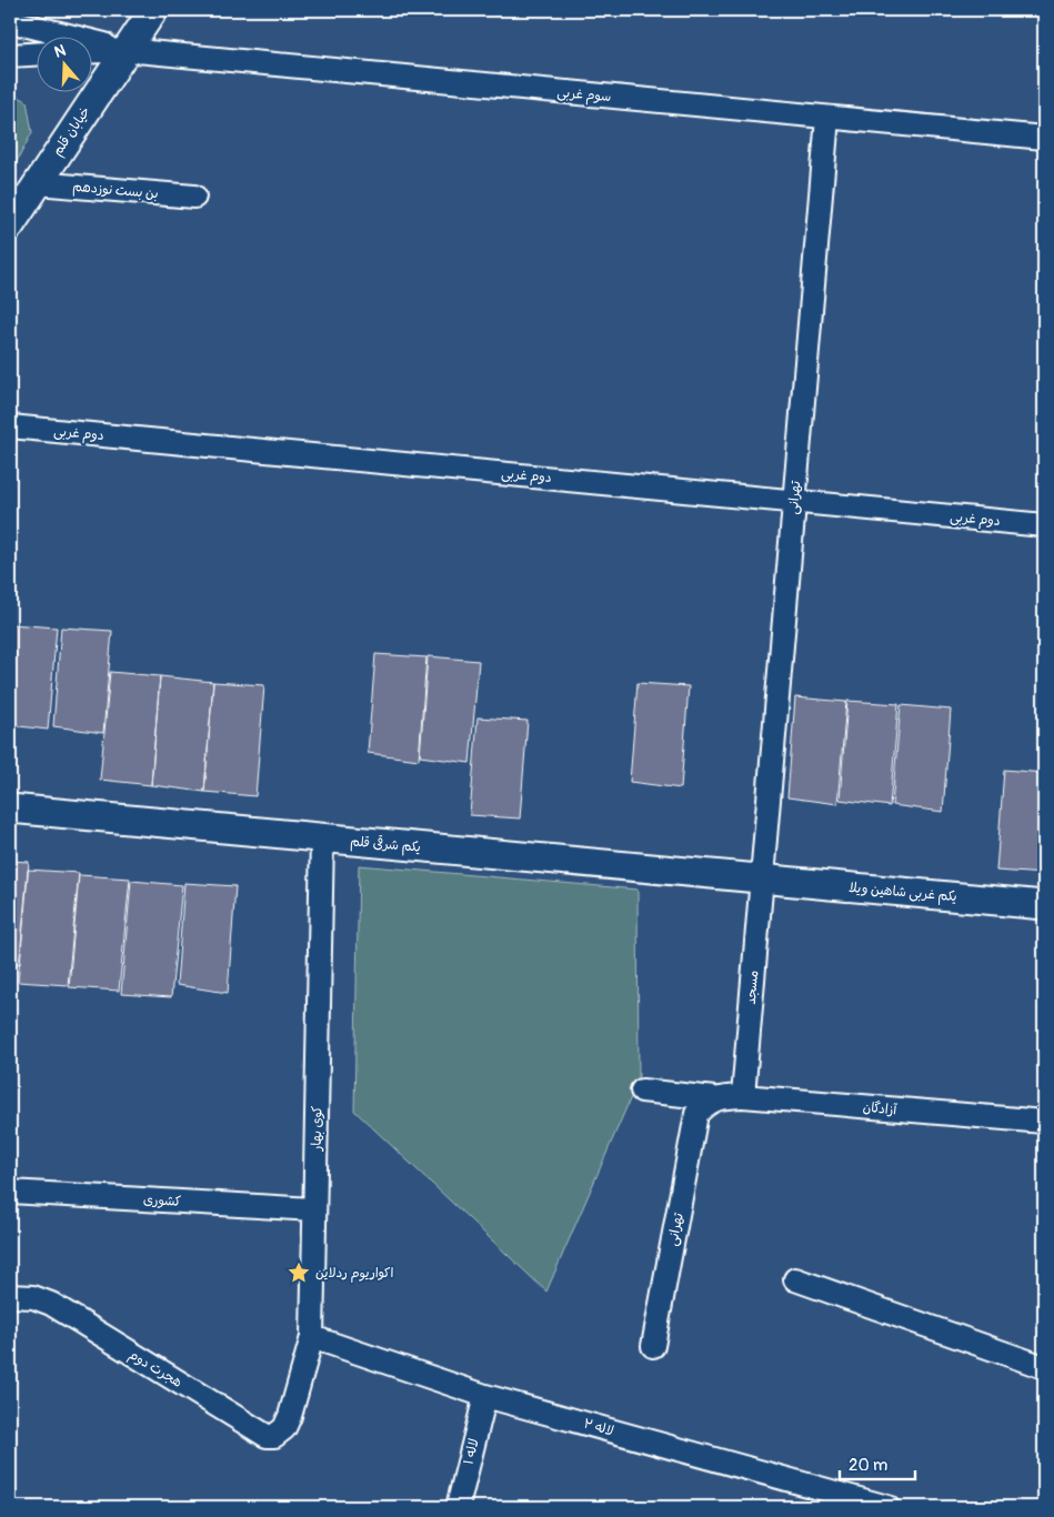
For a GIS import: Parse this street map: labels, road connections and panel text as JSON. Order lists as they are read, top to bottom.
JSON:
{
  "streets": {
    "street": [
      "سوم غربی",
      "خیابان قلم",
      "بن بست نوزدهم",
      "دوم غربی",
      "تهرانی",
      "یکم شرقی قلم",
      "یکم غربی شاهین ویلا",
      "مسجد",
      "آزادگان",
      "کوی بهار",
      "کشوری",
      "هجرت دوم",
      "لاله ۲",
      "لاله ۱"
    ]
  },
  "crossings": [
    ["سوم غربی", "خیابان قلم"],
    ["سوم غربی", "تهرانی"],
    ["خیابان قلم", "بن بست نوزدهم"],
    ["دوم غربی", "تهرانی"],
    ["تهرانی", "یکم شرقی قلم"],
    ["تهرانی", "یکم غربی شاهین ویلا"],
    ["تهرانی", "مسجد"],
    ["تهرانی", "آزادگان"],
    ["یکم شرقی قلم", "یکم غربی شاهین ویلا"],
    ["یکم شرقی قلم", "مسجد"],
    ["یکم شرقی قلم", "کوی بهار"],
    ["یکم غربی شاهین ویلا", "مسجد"],
    ["مسجد", "آزادگان"],
    ["کوی بهار", "کشوری"],
    ["کوی بهار", "هجرت دوم"],
    ["کوی بهار", "لاله ۲"],
    ["لاله ۲", "لاله ۱"]
  ],
  "places": {
    "place": ["اکواریوم ردلاین"]
  },
  "scale_bar": "20 m",
  "north": "top"
}
